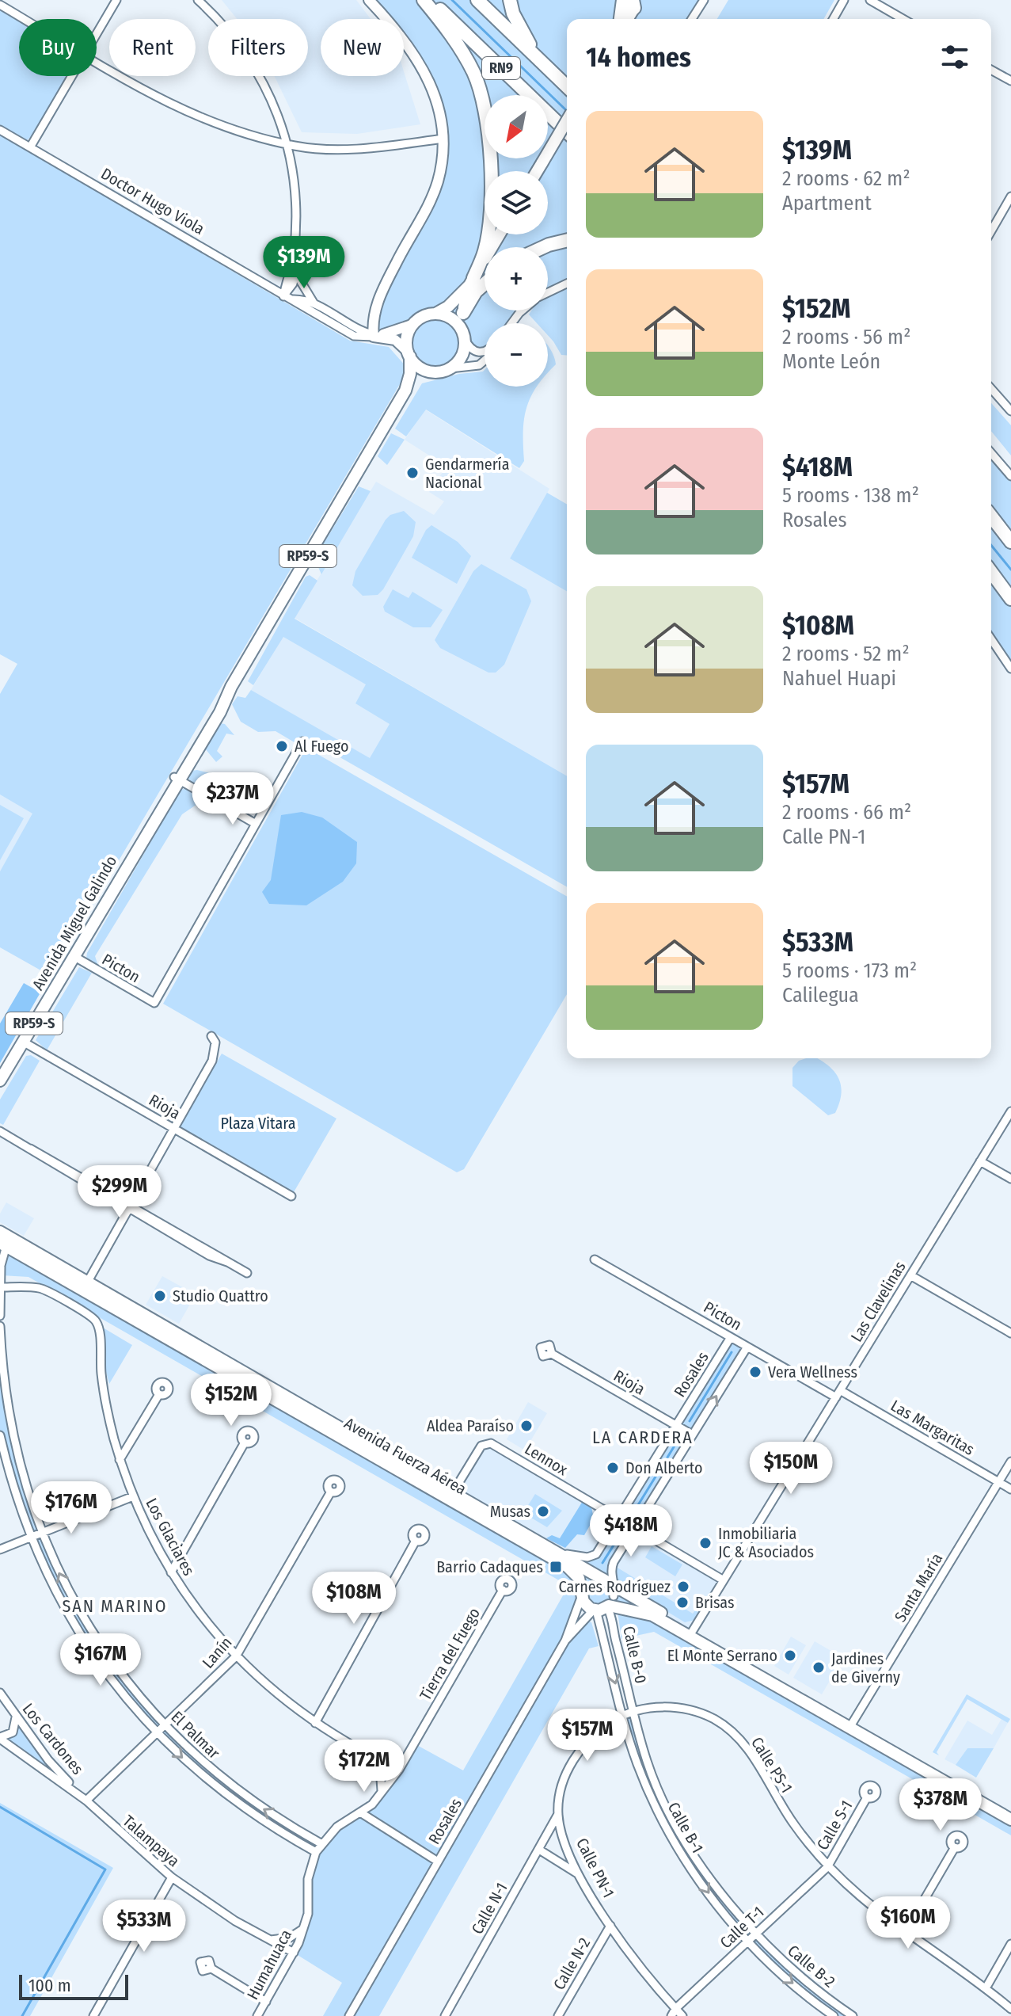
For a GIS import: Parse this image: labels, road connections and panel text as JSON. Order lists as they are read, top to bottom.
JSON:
{
  "streets": {
    "highway": ["RN9"],
    "main road": [
      "Doctor Hugo Viola",
      "RP59-S",
      "Avenida Miguel Galindo",
      "Avenida Fuerza Aérea"
    ],
    "street": [
      "Picton",
      "Rioja",
      "Las Clavelinas",
      "Rosales",
      "Las Margaritas",
      "Lennox",
      "Los Glaciares",
      "Santa María",
      "Lanín",
      "Tierra del Fuego",
      "Calle B-0",
      "El Palmar",
      "Los Cardones",
      "Calle PS-1",
      "Calle S-1",
      "Calle B-1",
      "Talampaya",
      "Calle PN-1",
      "Calle N-1",
      "Calle T-1",
      "Calle N-2",
      "Humahuaca",
      "Calle B-2"
    ]
  },
  "crossings": [
    ["Doctor Hugo Viola", "Avenida Miguel Galindo"],
    ["Avenida Miguel Galindo", "Picton"],
    ["Avenida Miguel Galindo", "Rioja"],
    ["Picton", "Las Clavelinas"],
    ["Picton", "Rosales"],
    ["Picton", "Las Margaritas"],
    ["Rioja", "Rosales"],
    ["Las Clavelinas", "Las Margaritas"],
    ["Las Clavelinas", "Avenida Fuerza Aérea"],
    ["Las Clavelinas", "Lennox"],
    ["Rosales", "Avenida Fuerza Aérea"],
    ["Rosales", "Lennox"],
    ["Rosales", "Calle B-0"],
    ["Las Margaritas", "Santa María"],
    ["Avenida Fuerza Aérea", "Lennox"],
    ["Avenida Fuerza Aérea", "Santa María"],
    ["Avenida Fuerza Aérea", "Calle B-0"],
    ["Los Glaciares", "Lanín"],
    ["Los Glaciares", "Tierra del Fuego"],
    ["Lanín", "El Palmar"],
    ["Lanín", "Los Cardones"],
    ["Lanín", "Talampaya"],
    ["Tierra del Fuego", "El Palmar"],
    ["Tierra del Fuego", "Humahuaca"],
    ["Calle B-0", "Calle PS-1"],
    ["Calle B-0", "Calle B-1"],
    ["Calle B-0", "Calle PN-1"],
    ["El Palmar", "Humahuaca"],
    ["Los Cardones", "Talampaya"],
    ["Calle PS-1", "Calle S-1"],
    ["Calle PS-1", "Calle B-1"],
    ["Calle PS-1", "Calle PN-1"],
    ["Calle PS-1", "Calle T-1"],
    ["Calle S-1", "Calle T-1"],
    ["Calle B-1", "Calle PN-1"],
    ["Calle B-1", "Calle T-1"],
    ["Calle B-1", "Calle B-2"],
    ["Talampaya", "Humahuaca"],
    ["Calle PN-1", "Calle N-1"],
    ["Calle PN-1", "Calle T-1"],
    ["Calle PN-1", "Calle N-2"],
    ["Calle T-1", "Calle B-2"]
  ],
  "districts": ["LA CARDERA", "SAN MARINO"],
  "parks": ["Plaza Vitara"],
  "places": {
    "other": [
      "Gendarmería Nacional",
      "Al Fuego",
      "Studio Quattro",
      "Vera Wellness",
      "Aldea Paraíso",
      "Don Alberto",
      "Musas",
      "Inmobiliaria JC & Asociados",
      "Carnes Rodríguez",
      "Brisas",
      "El Monte Serrano",
      "Jardines de Giverny"
    ],
    "transit": ["Barrio Cadaques"]
  },
  "scale_bar": "100 m",
  "north": "bottom left",
  "page": {
    "chip": [
      "Buy",
      "Rent",
      "Filters",
      "New"
    ],
    "heading": "14 homes",
    "map_buttons": ["+", "−"],
    "list": [
      {
        "name": "$139M",
        "note": "2 rooms · 62 m² · Apartment"
      },
      {
        "name": "$152M",
        "note": "2 rooms · 56 m² · Monte León"
      },
      {
        "name": "$418M",
        "note": "5 rooms · 138 m² · Rosales"
      },
      {
        "name": "$108M",
        "note": "2 rooms · 52 m² · Nahuel Huapi"
      },
      {
        "name": "$157M",
        "note": "2 rooms · 66 m² · Calle PN-1"
      },
      {
        "name": "$533M",
        "note": "5 rooms · 173 m² · Calilegua"
      }
    ],
    "price": [
      "$139M",
      "$237M",
      "$299M",
      "$152M",
      "$150M",
      "$176M",
      "$418M",
      "$108M",
      "$167M",
      "$157M",
      "$172M",
      "$378M",
      "$160M",
      "$533M"
    ],
    "scale": "100 m"
  }
}
